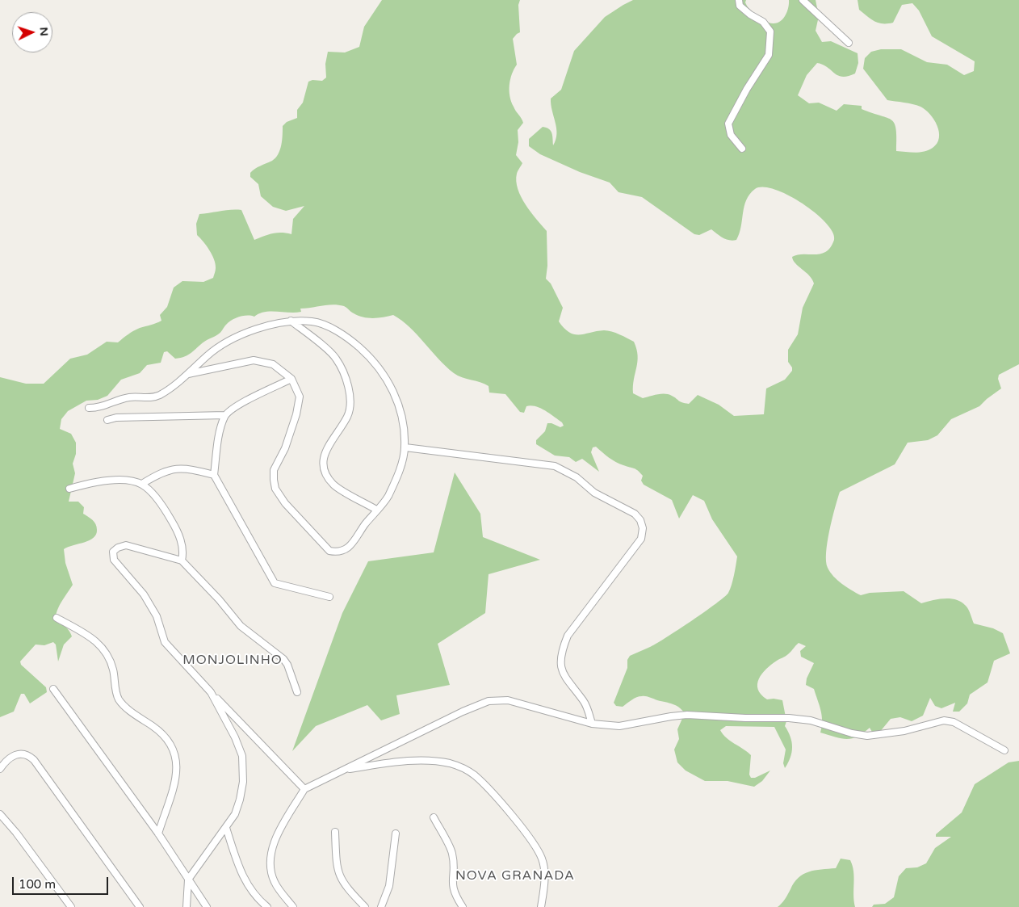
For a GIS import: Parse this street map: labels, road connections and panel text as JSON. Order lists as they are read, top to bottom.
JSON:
{
  "districts": ["MONJOLINHO", "NOVA GRANADA"],
  "scale_bar": "100 m",
  "north": "right"
}
